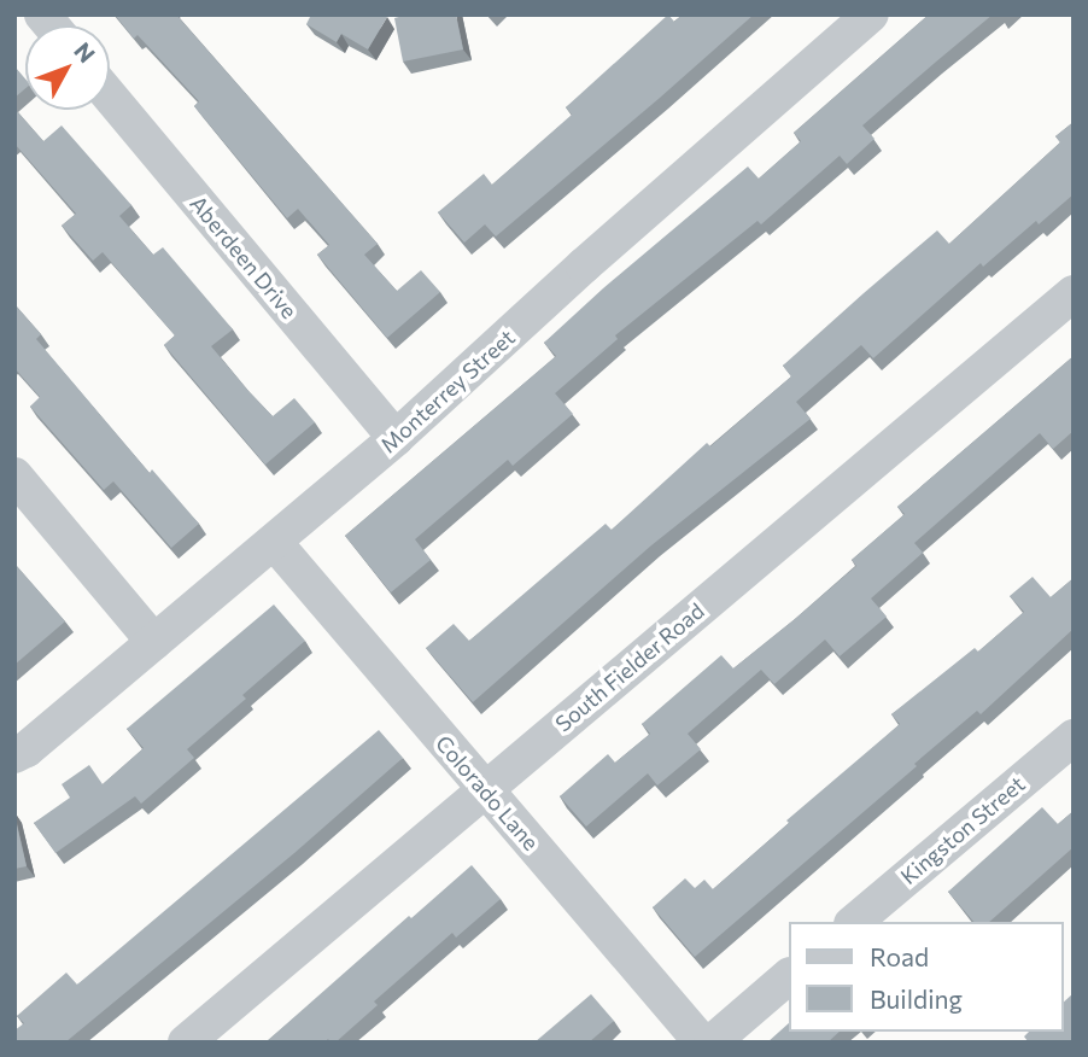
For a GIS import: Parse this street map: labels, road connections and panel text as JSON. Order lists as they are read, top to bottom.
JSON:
{
  "streets": {
    "street": [
      "Aberdeen Drive",
      "Monterrey Street",
      "South Fielder Road",
      "Colorado Lane",
      "Kingston Street"
    ]
  },
  "crossings": [
    ["Aberdeen Drive", "Monterrey Street"],
    ["Monterrey Street", "Colorado Lane"],
    ["South Fielder Road", "Colorado Lane"]
  ],
  "legend": ["Road", "Building"],
  "north": "top right"
}
